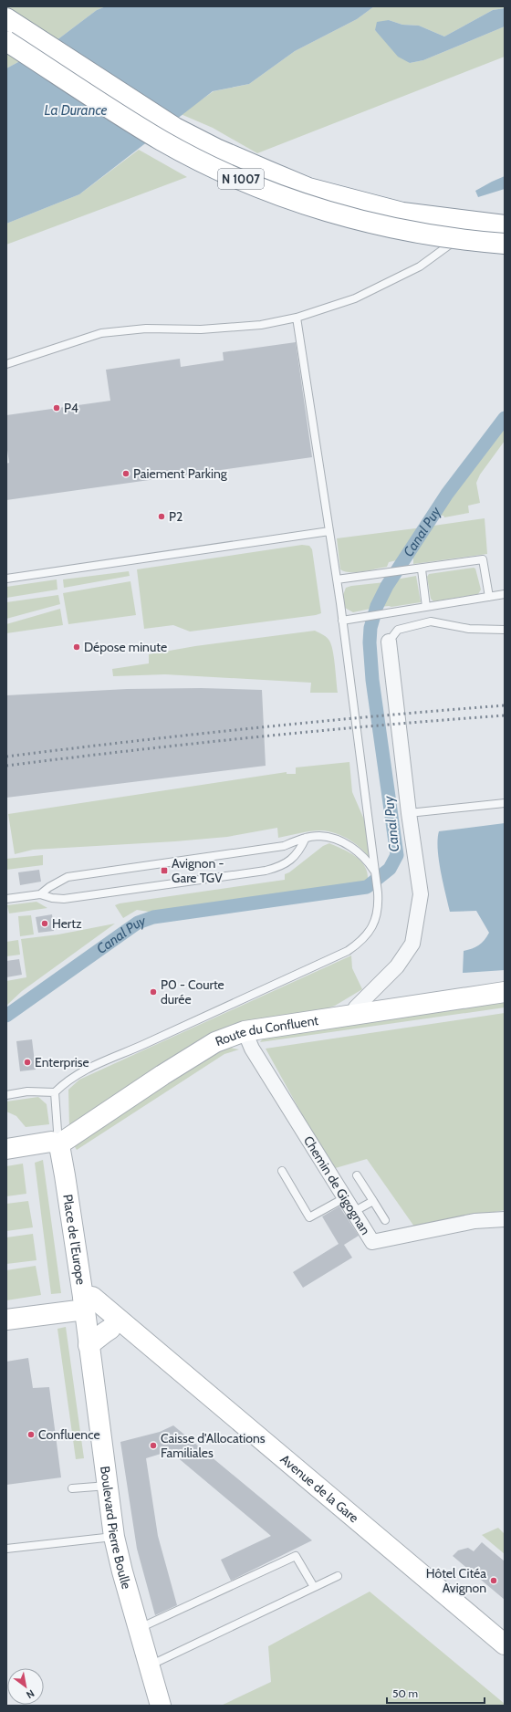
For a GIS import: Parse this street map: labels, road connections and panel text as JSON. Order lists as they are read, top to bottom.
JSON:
{
  "streets": {
    "main road": [
      "N 1007",
      "Route du Confluent",
      "Place de l'Europe",
      "Avenue de la Gare",
      "Boulevard Pierre Boulle"
    ],
    "street": ["Chemin de Gigognan"]
  },
  "crossings": [
    ["Route du Confluent", "Chemin de Gigognan"],
    ["Route du Confluent", "Place de l'Europe"],
    ["Place de l'Europe", "Avenue de la Gare"],
    ["Place de l'Europe", "Boulevard Pierre Boulle"],
    ["Avenue de la Gare", "Boulevard Pierre Boulle"]
  ],
  "water": ["La Durance", "Canal Puy"],
  "places": {
    "other": [
      "P4",
      "Paiement Parking",
      "P2",
      "Dépose minute",
      "Hertz",
      "P0 - Courte durée",
      "Enterprise",
      "Confluence",
      "Caisse d'Allocations Familiales",
      "Hôtel Citéa Avignon"
    ],
    "transit": ["Avignon - Gare TGV"]
  },
  "scale_bar": "50 m",
  "north": "bottom right"
}
